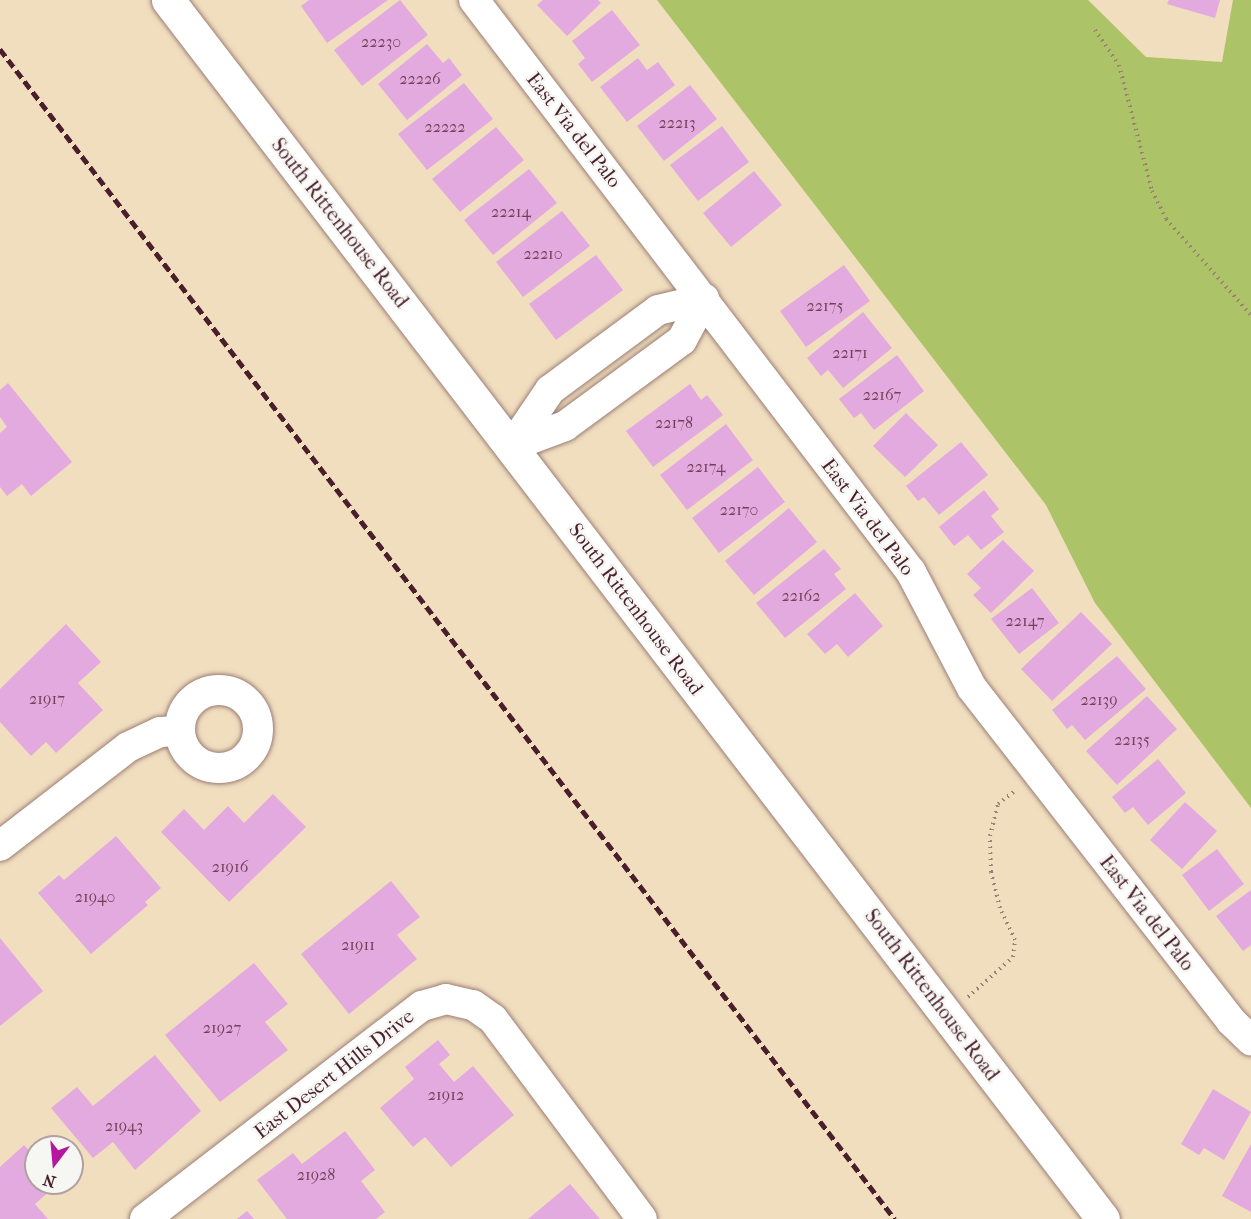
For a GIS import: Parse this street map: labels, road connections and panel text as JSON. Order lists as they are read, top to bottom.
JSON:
{
  "streets": {
    "main road": ["South Rittenhouse Road"],
    "street": ["East Via del Palo", "East Desert Hills Drive"]
  },
  "house_numbers": [
    "22230",
    "22226",
    "22213",
    "22222",
    "22214",
    "22210",
    "22175",
    "22171",
    "22167",
    "22178",
    "22174",
    "22170",
    "22162",
    "22147",
    "21917",
    "22139",
    "22135",
    "21916",
    "21940",
    "21911",
    "21927",
    "21912",
    "21943",
    "21928"
  ],
  "north": "bottom"
}
